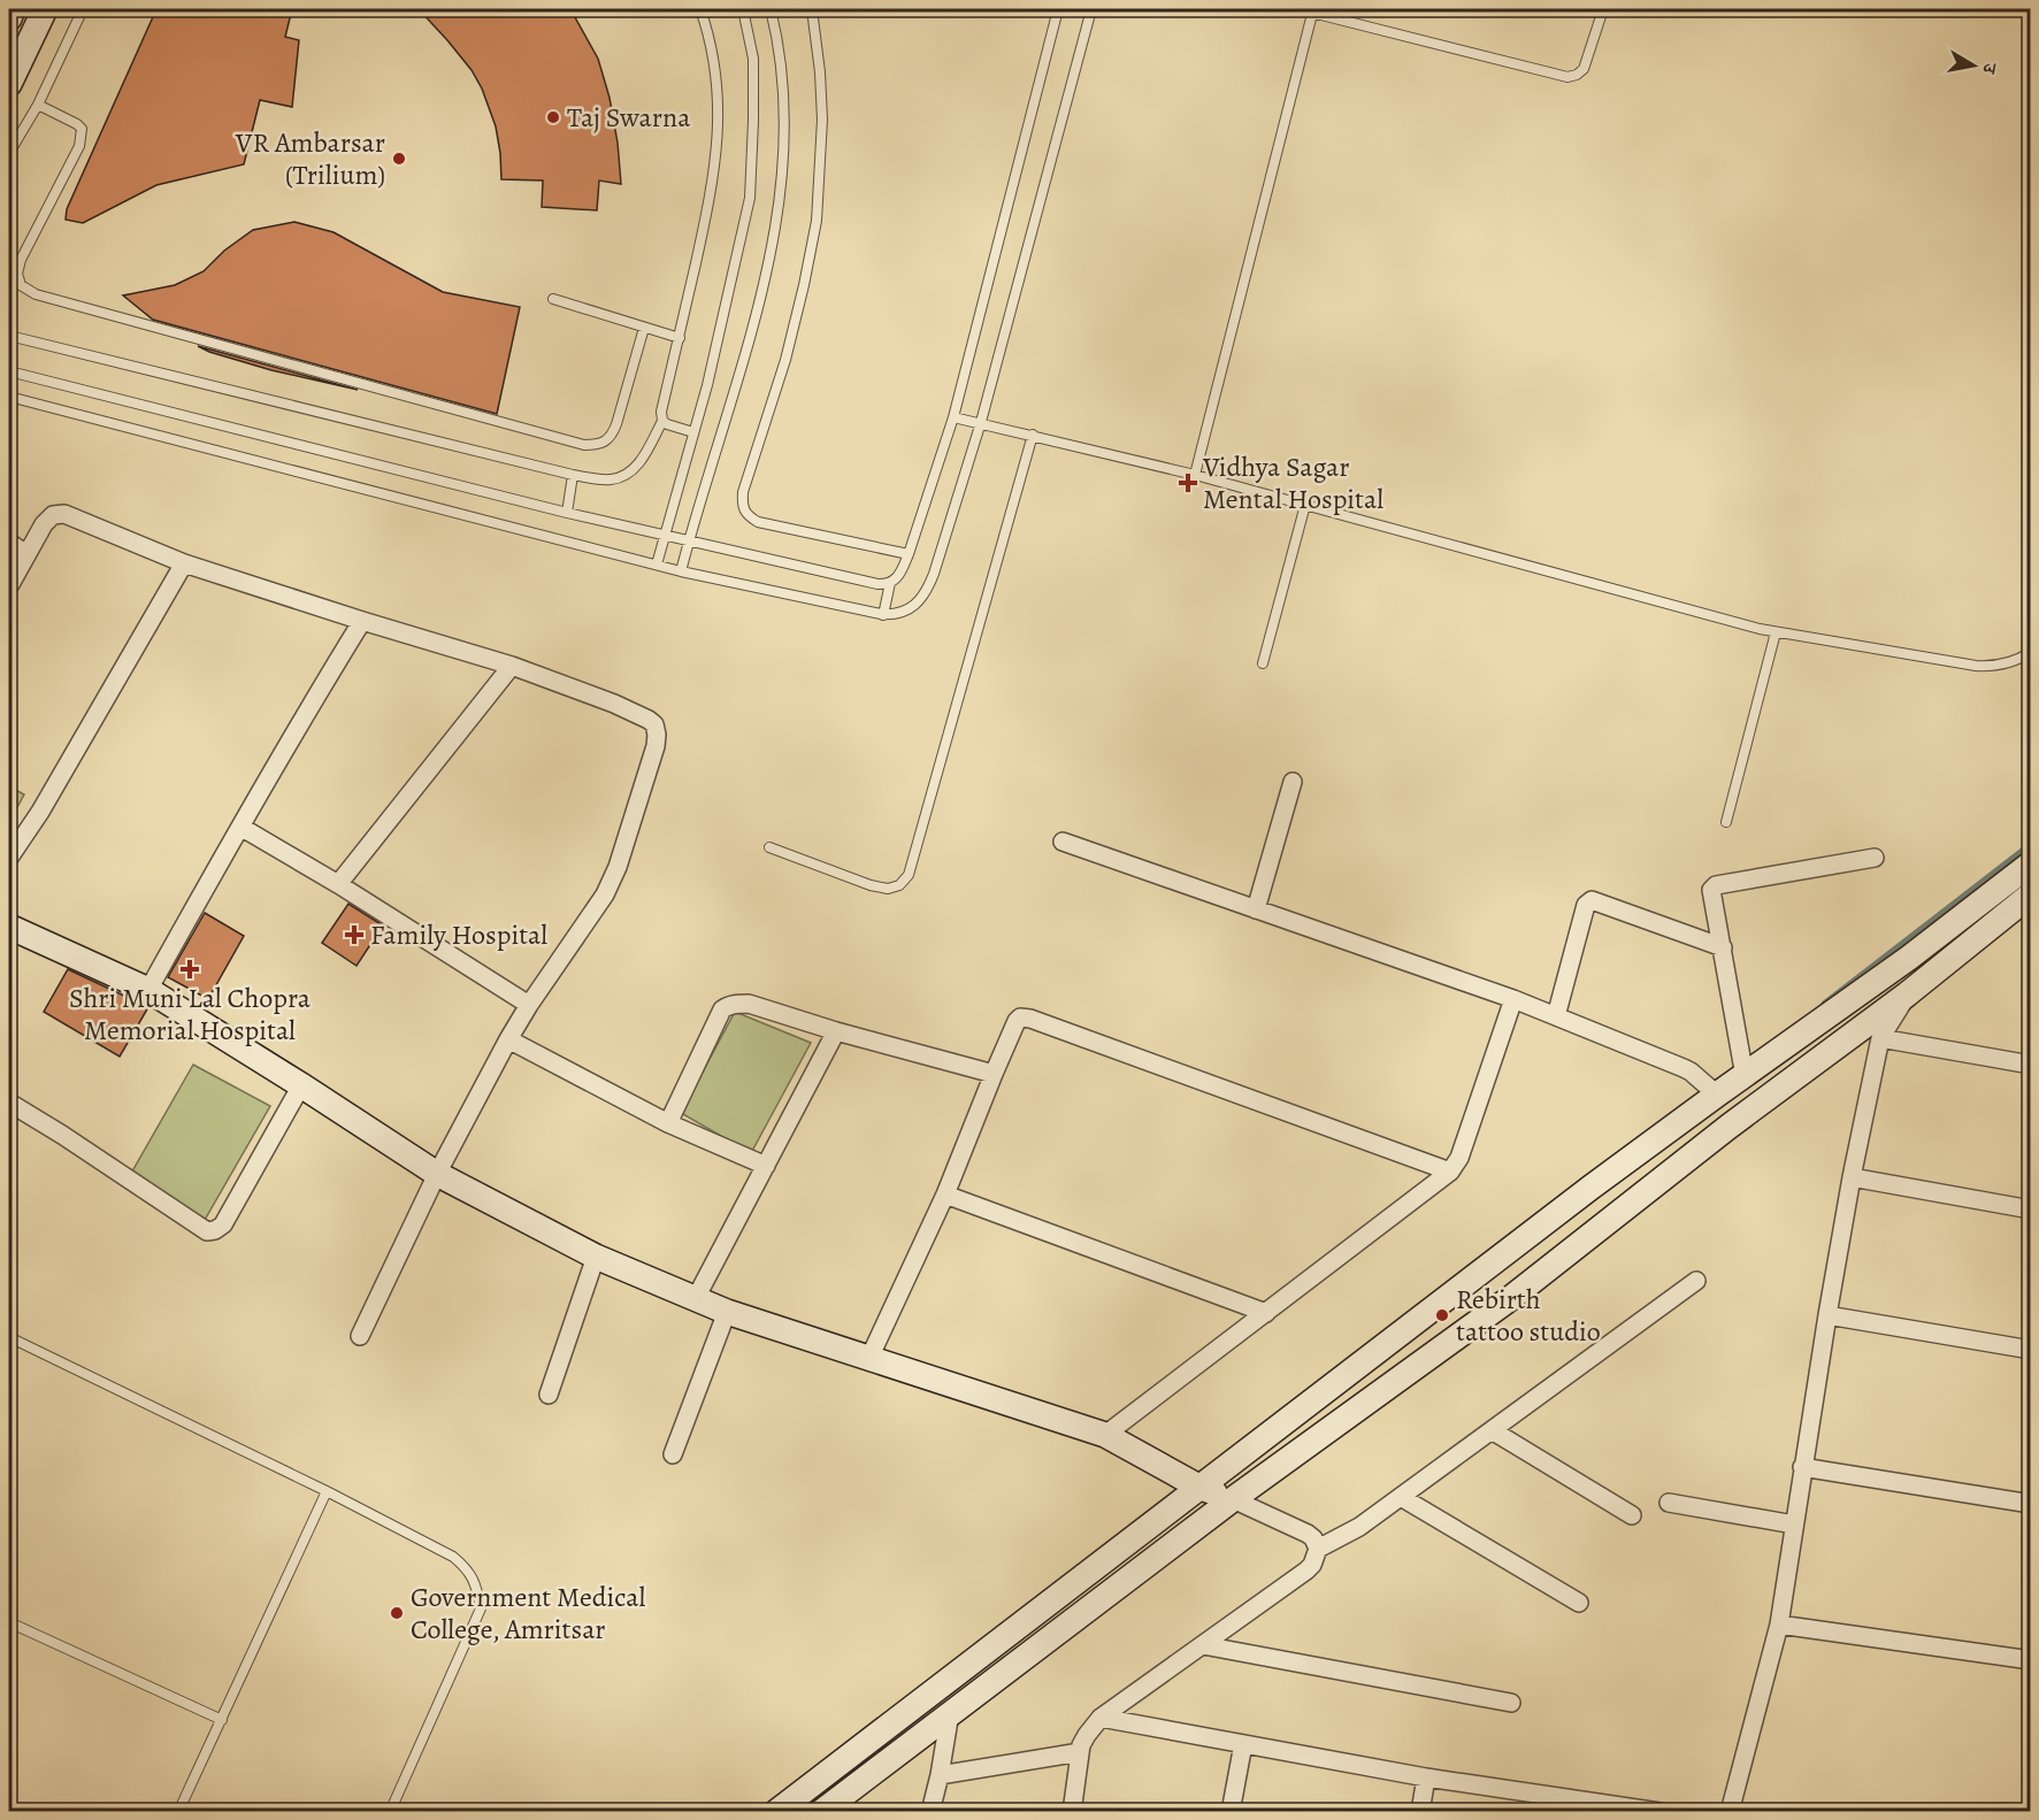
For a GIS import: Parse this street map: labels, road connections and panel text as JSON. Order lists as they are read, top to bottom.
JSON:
{
  "places": {
    "other": [
      "Taj Swarna",
      "VR Ambarsar (Trilium)",
      "Rebirth tattoo studio",
      "Government Medical College, Amritsar"
    ],
    "health": ["Vidhya Sagar Mental Hospital", "Family Hospital", "Shri Muni Lal Chopra Memorial Hospital"]
  },
  "north": "right"
}
